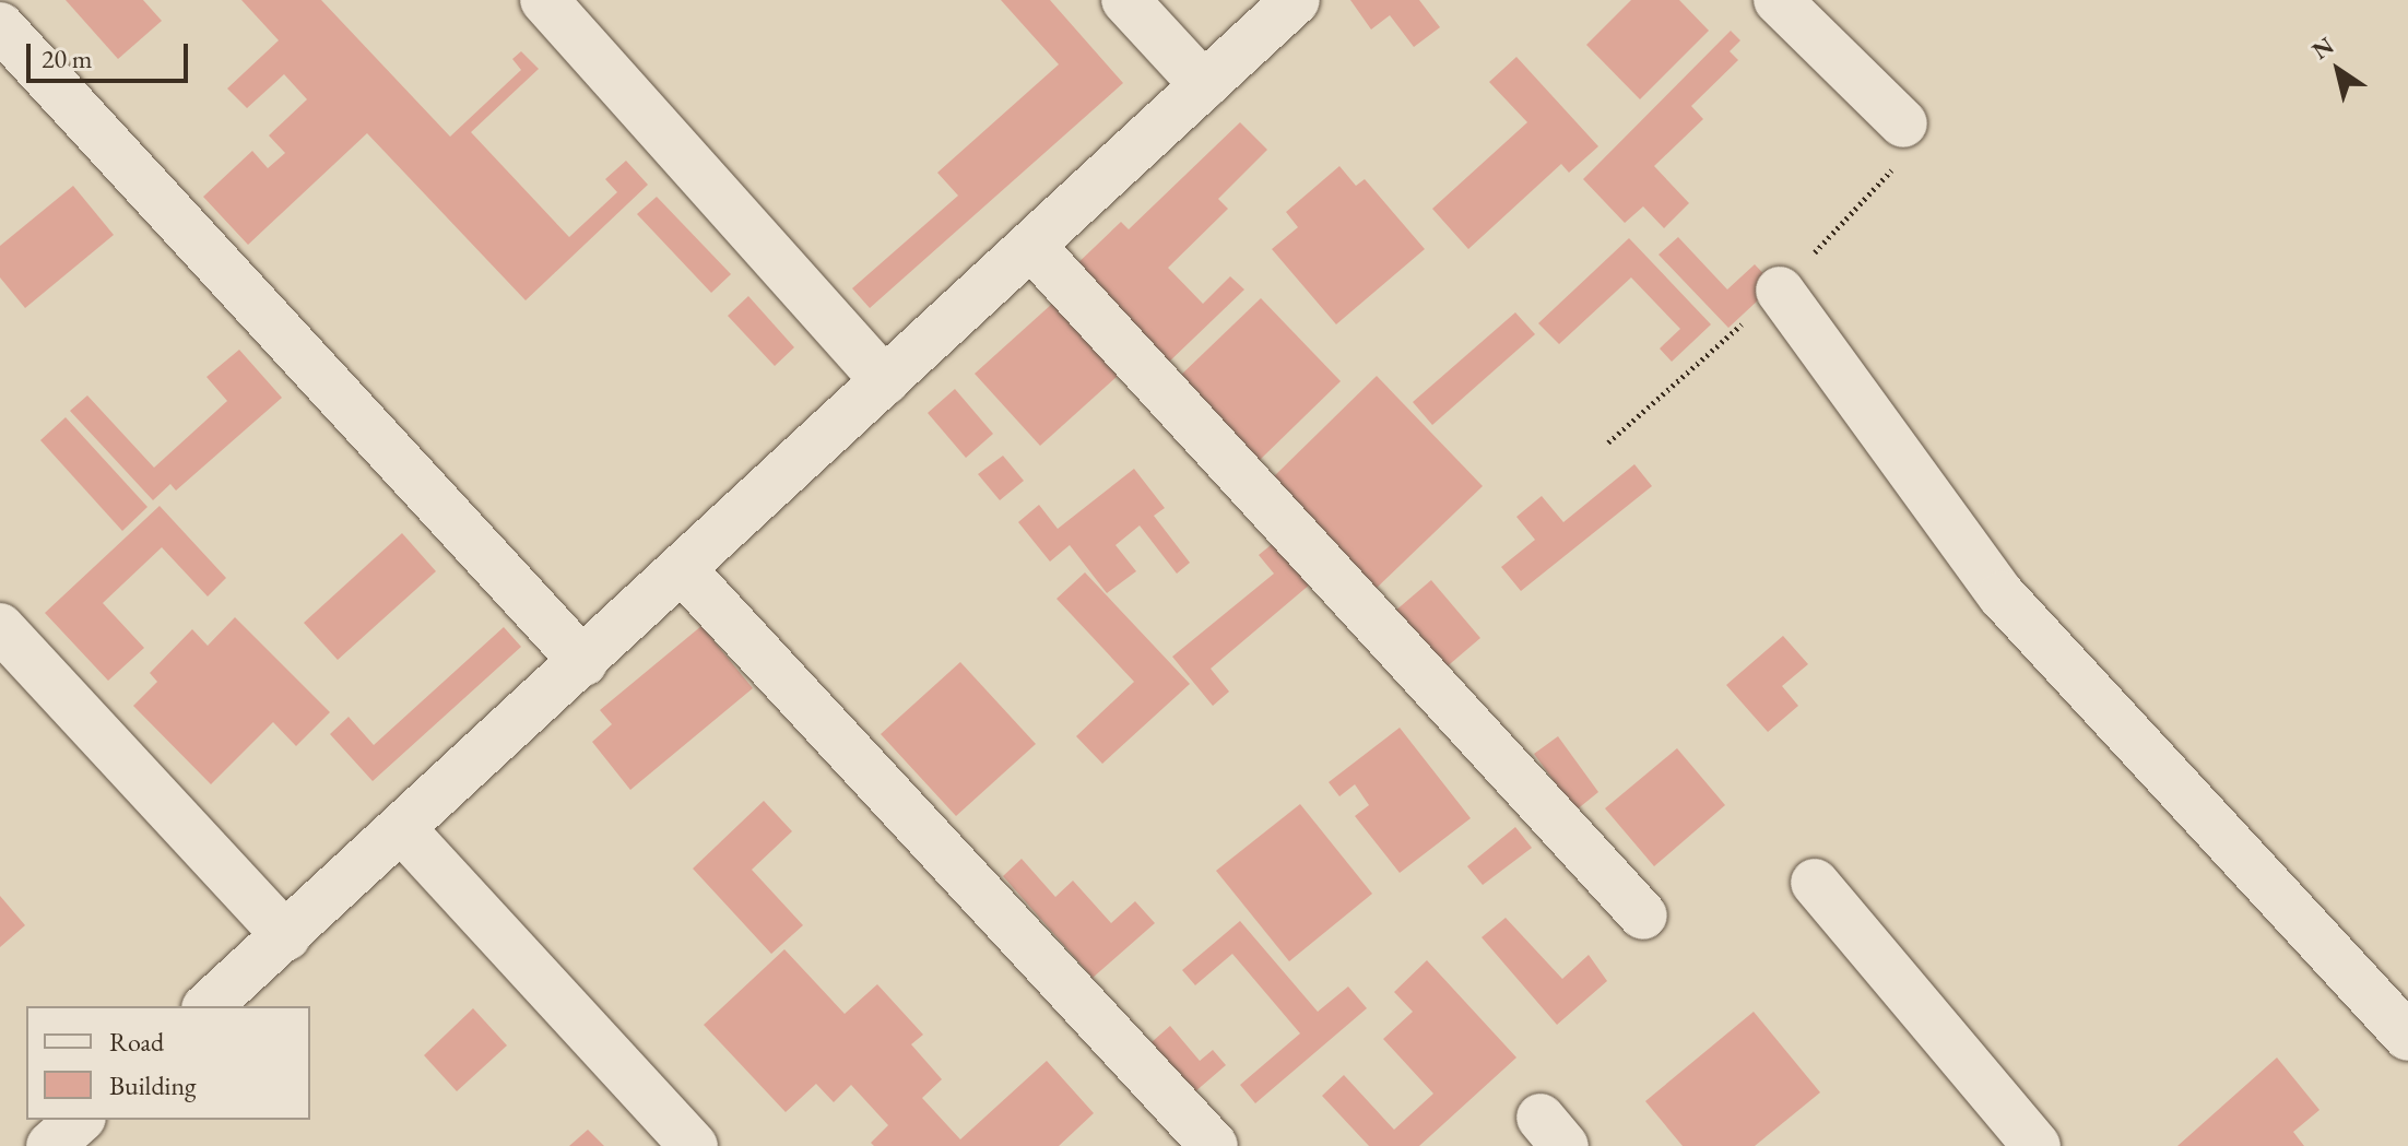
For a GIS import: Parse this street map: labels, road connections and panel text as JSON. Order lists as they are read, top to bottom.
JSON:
{
  "legend": ["Road", "Building"],
  "scale_bar": "20 m",
  "north": "top left"
}
